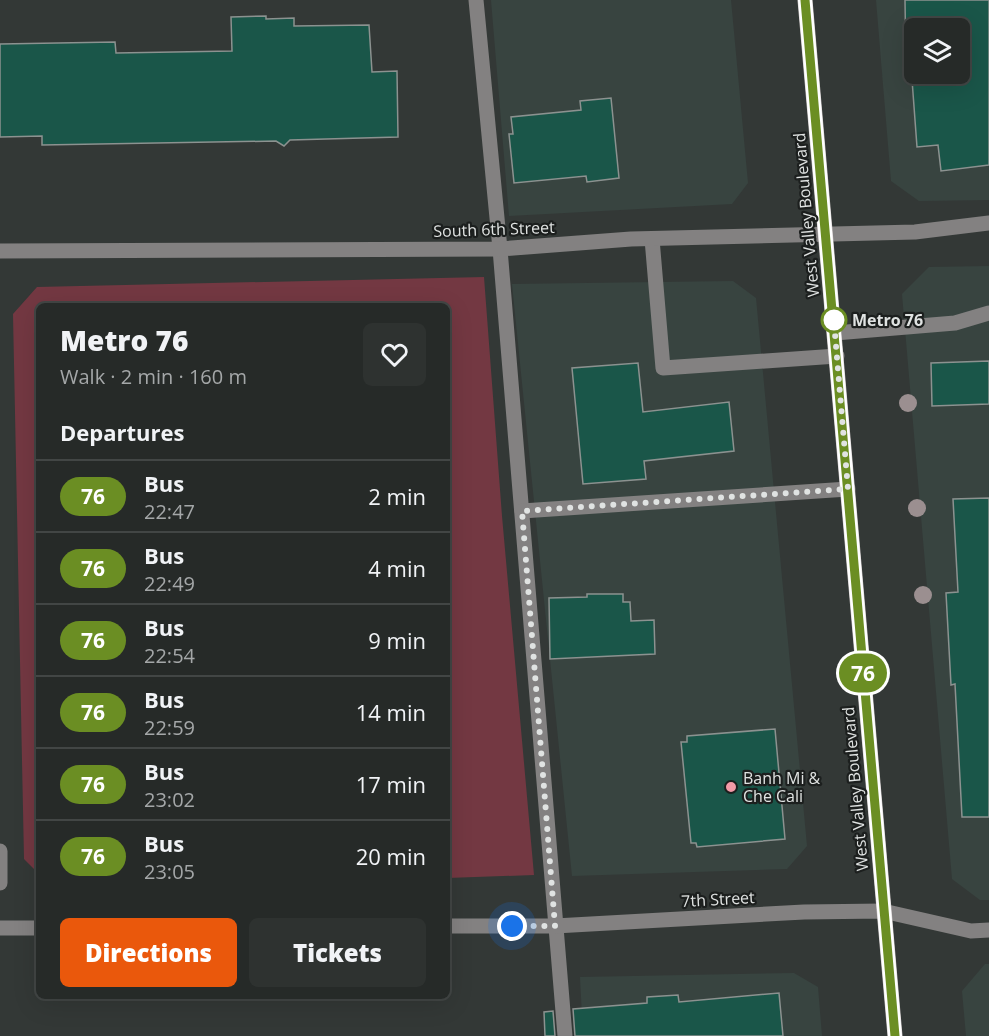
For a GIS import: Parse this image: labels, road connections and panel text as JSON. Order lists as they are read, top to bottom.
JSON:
{
  "streets": {
    "main road": ["West Valley Boulevard"],
    "street": ["South 6th Street", "7th Street"]
  },
  "crossings": [
    ["West Valley Boulevard", "South 6th Street"],
    ["West Valley Boulevard", "7th Street"]
  ],
  "places": ["Metro 76", "Banh Mi & Che Cali"],
  "lines": ["bus line 76"],
  "page": {
    "on_map": "76",
    "heading": [
      ["Metro 76", "Walk · 2 min · 160 m"],
      "Departures"
    ],
    "list": [
      {
        "mark": "76",
        "name": "Bus",
        "note": "22:47",
        "value": "2 min"
      },
      {
        "mark": "76",
        "name": "Bus",
        "note": "22:49",
        "value": "4 min"
      },
      {
        "mark": "76",
        "name": "Bus",
        "note": "22:54",
        "value": "9 min"
      },
      {
        "mark": "76",
        "name": "Bus",
        "note": "22:59",
        "value": "14 min"
      },
      {
        "mark": "76",
        "name": "Bus",
        "note": "23:02",
        "value": "17 min"
      },
      {
        "mark": "76",
        "name": "Bus",
        "note": "23:05",
        "value": "20 min"
      }
    ],
    "buttons": ["Directions", "Tickets"]
  }
}
